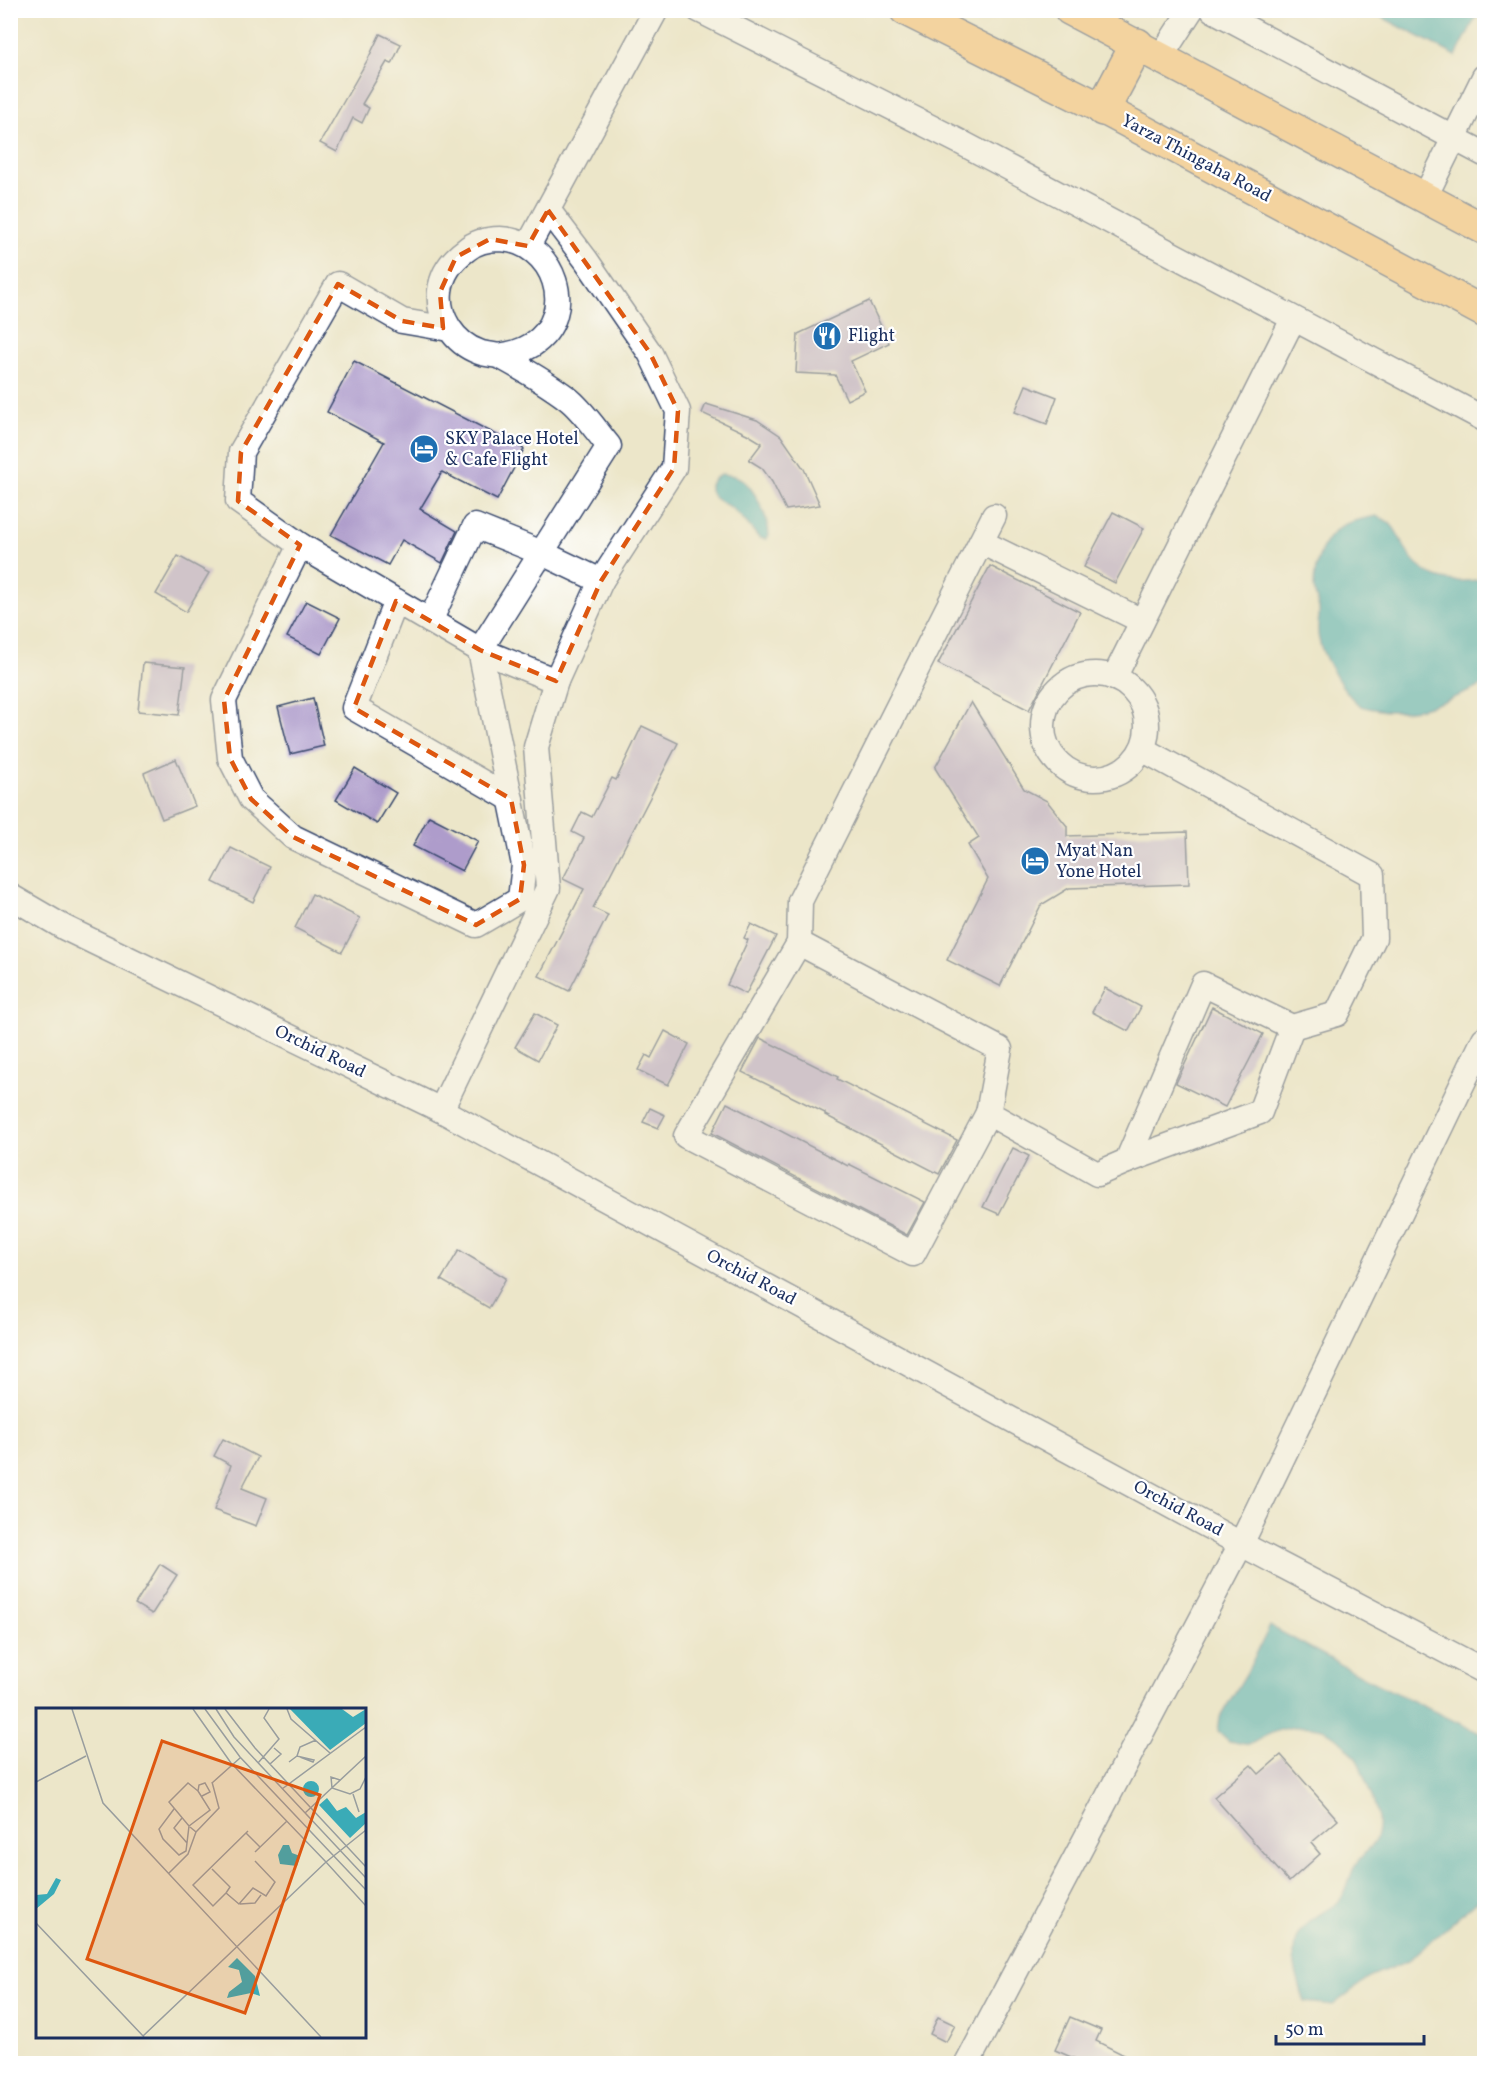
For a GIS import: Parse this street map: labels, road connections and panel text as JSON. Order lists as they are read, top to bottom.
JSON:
{
  "streets": {
    "main road": ["Yarza Thingaha Road"],
    "street": ["Orchid Road"]
  },
  "places": {
    "restaurant": ["Flight"],
    "hotel": ["SKY Palace Hotel & Cafe Flight", "Myat Nan Yone Hotel"]
  },
  "scale_bar": "50 m"
}
